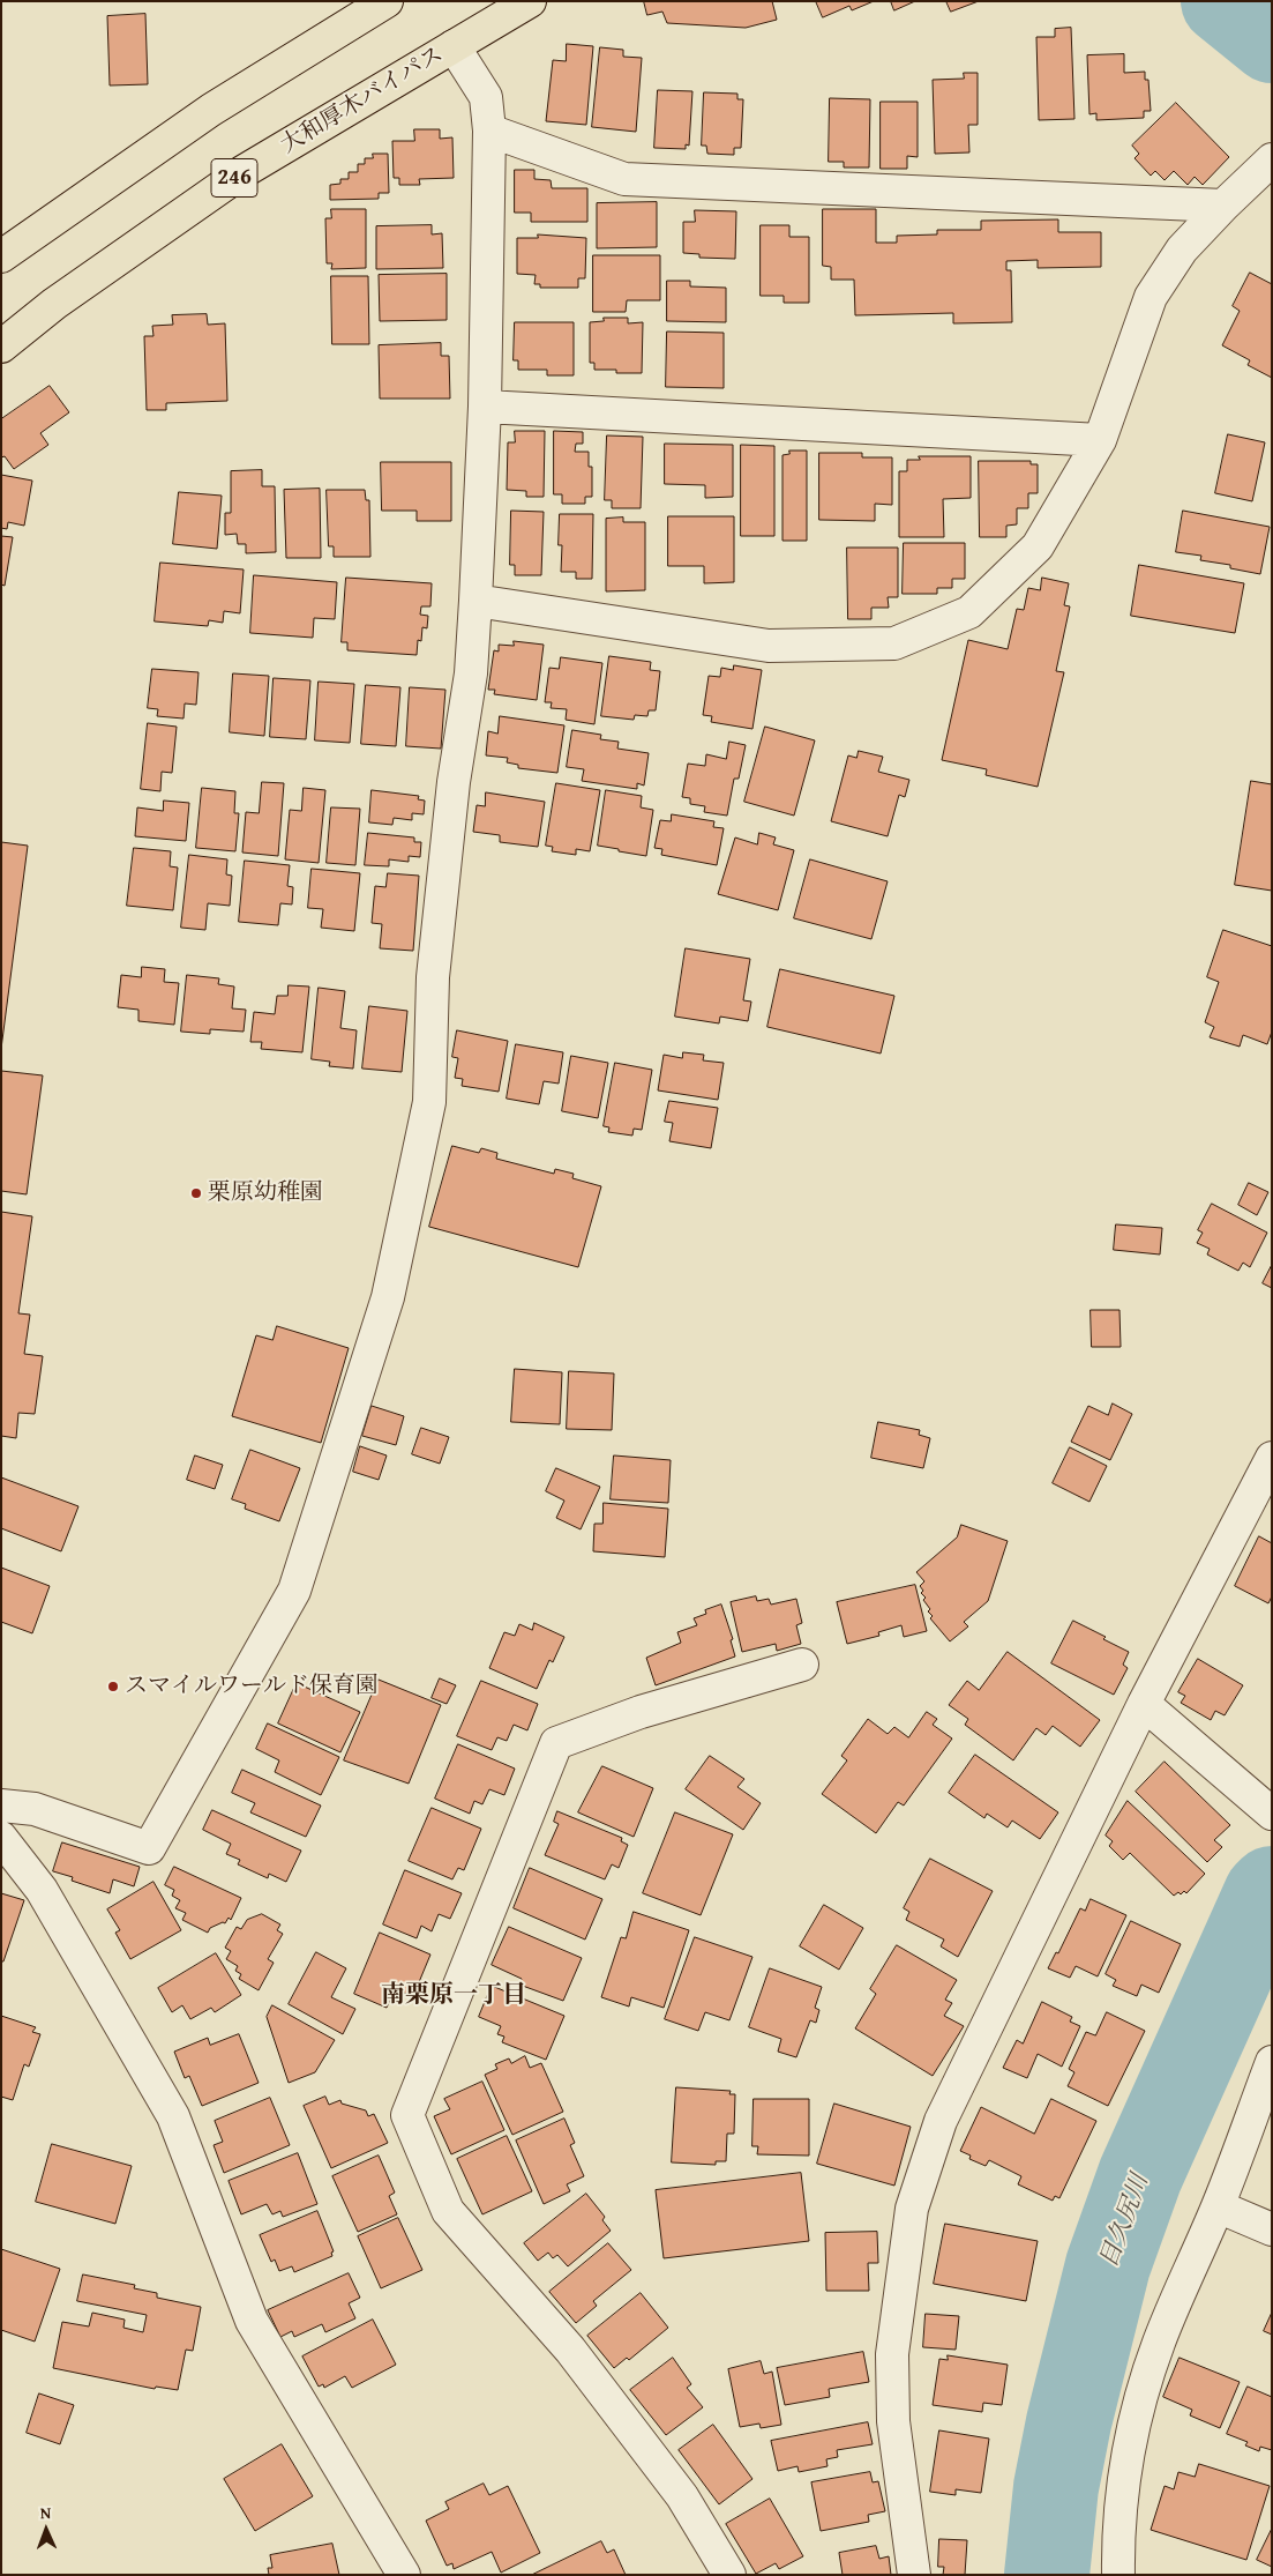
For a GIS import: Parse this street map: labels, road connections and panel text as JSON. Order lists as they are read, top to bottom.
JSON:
{
  "streets": {
    "highway": ["大和厚木バイパス", "246"]
  },
  "districts": ["南栗原一丁目"],
  "water": ["目久尻川"],
  "places": ["栗原幼稚園", "スマイルワールド保育園"],
  "north": "top"
}
